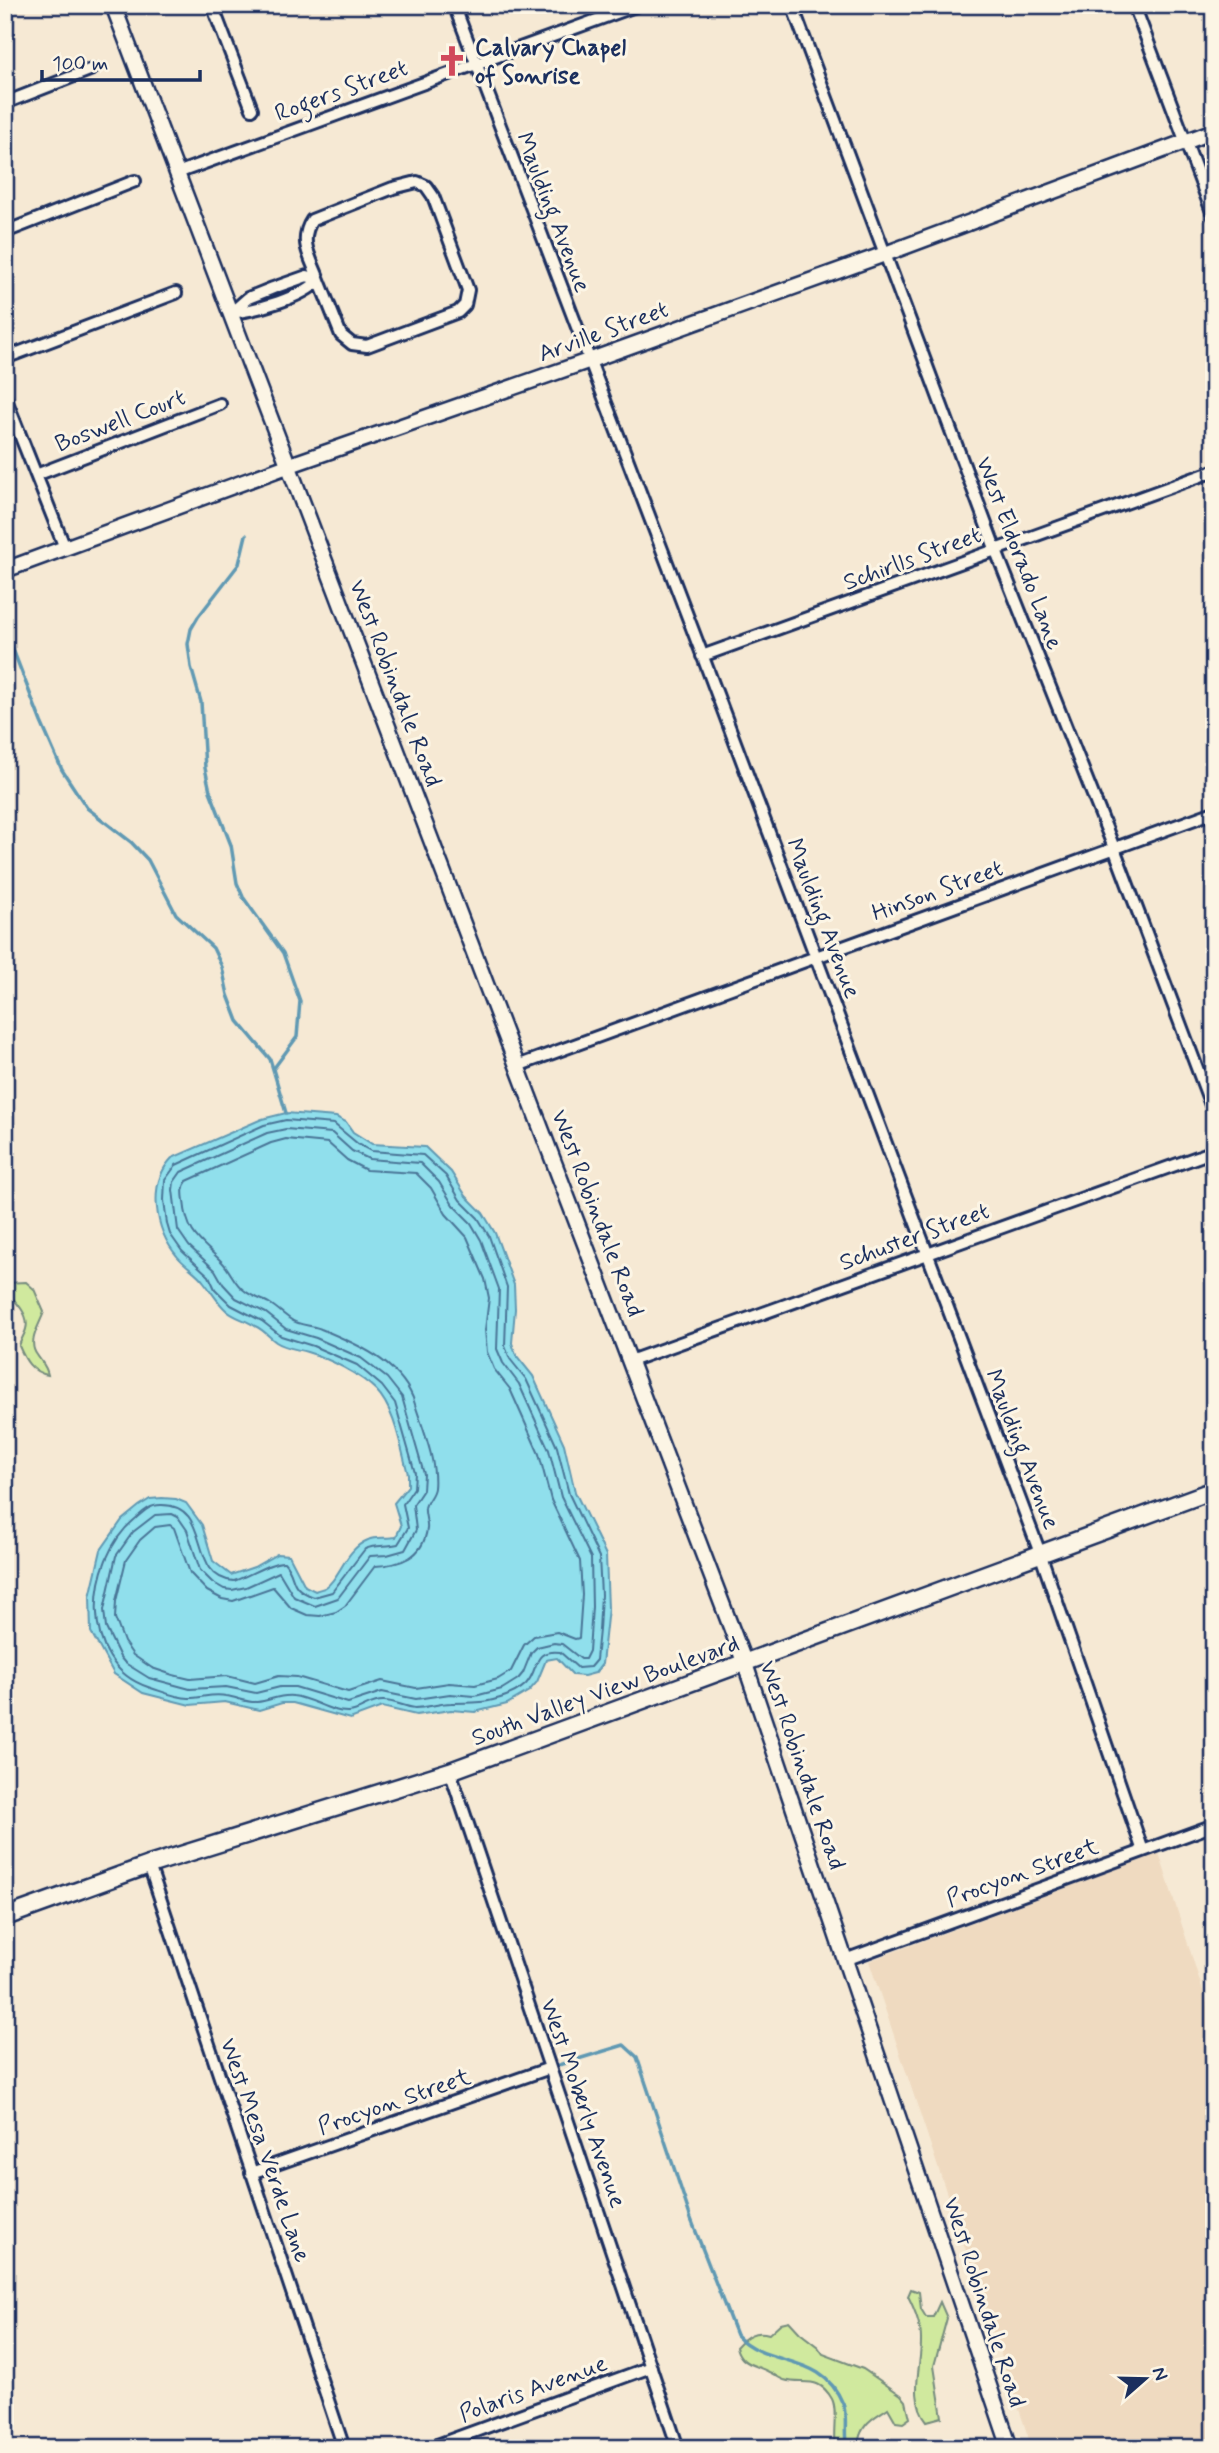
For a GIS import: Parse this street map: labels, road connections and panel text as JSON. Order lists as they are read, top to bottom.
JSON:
{
  "streets": {
    "main road": ["South Valley View Boulevard"],
    "street": [
      "Rogers Street",
      "Maulding Avenue",
      "Arville Street",
      "Boswell Court",
      "West Eldorado Lane",
      "Schirlls Street",
      "West Robindale Road",
      "Hinson Street",
      "Schuster Street",
      "Procyon Street",
      "West Moberly Avenue",
      "West Mesa Verde Lane",
      "Polaris Avenue"
    ]
  },
  "crossings": [
    ["Rogers Street", "Maulding Avenue"],
    ["Rogers Street", "West Robindale Road"],
    ["Maulding Avenue", "Arville Street"],
    ["Maulding Avenue", "Schirlls Street"],
    ["Maulding Avenue", "Hinson Street"],
    ["Maulding Avenue", "Schuster Street"],
    ["Maulding Avenue", "South Valley View Boulevard"],
    ["Maulding Avenue", "Procyon Street"],
    ["Arville Street", "West Eldorado Lane"],
    ["Arville Street", "West Robindale Road"],
    ["West Eldorado Lane", "Schirlls Street"],
    ["West Eldorado Lane", "Hinson Street"],
    ["West Robindale Road", "Hinson Street"],
    ["West Robindale Road", "Schuster Street"],
    ["West Robindale Road", "South Valley View Boulevard"],
    ["West Robindale Road", "Procyon Street"],
    ["South Valley View Boulevard", "West Moberly Avenue"],
    ["South Valley View Boulevard", "West Mesa Verde Lane"],
    ["Procyon Street", "West Moberly Avenue"],
    ["Procyon Street", "West Mesa Verde Lane"],
    ["West Moberly Avenue", "Polaris Avenue"]
  ],
  "places": {
    "church": ["Calvary Chapel of Sonrise"]
  },
  "scale_bar": "100 m",
  "north": "right"
}
